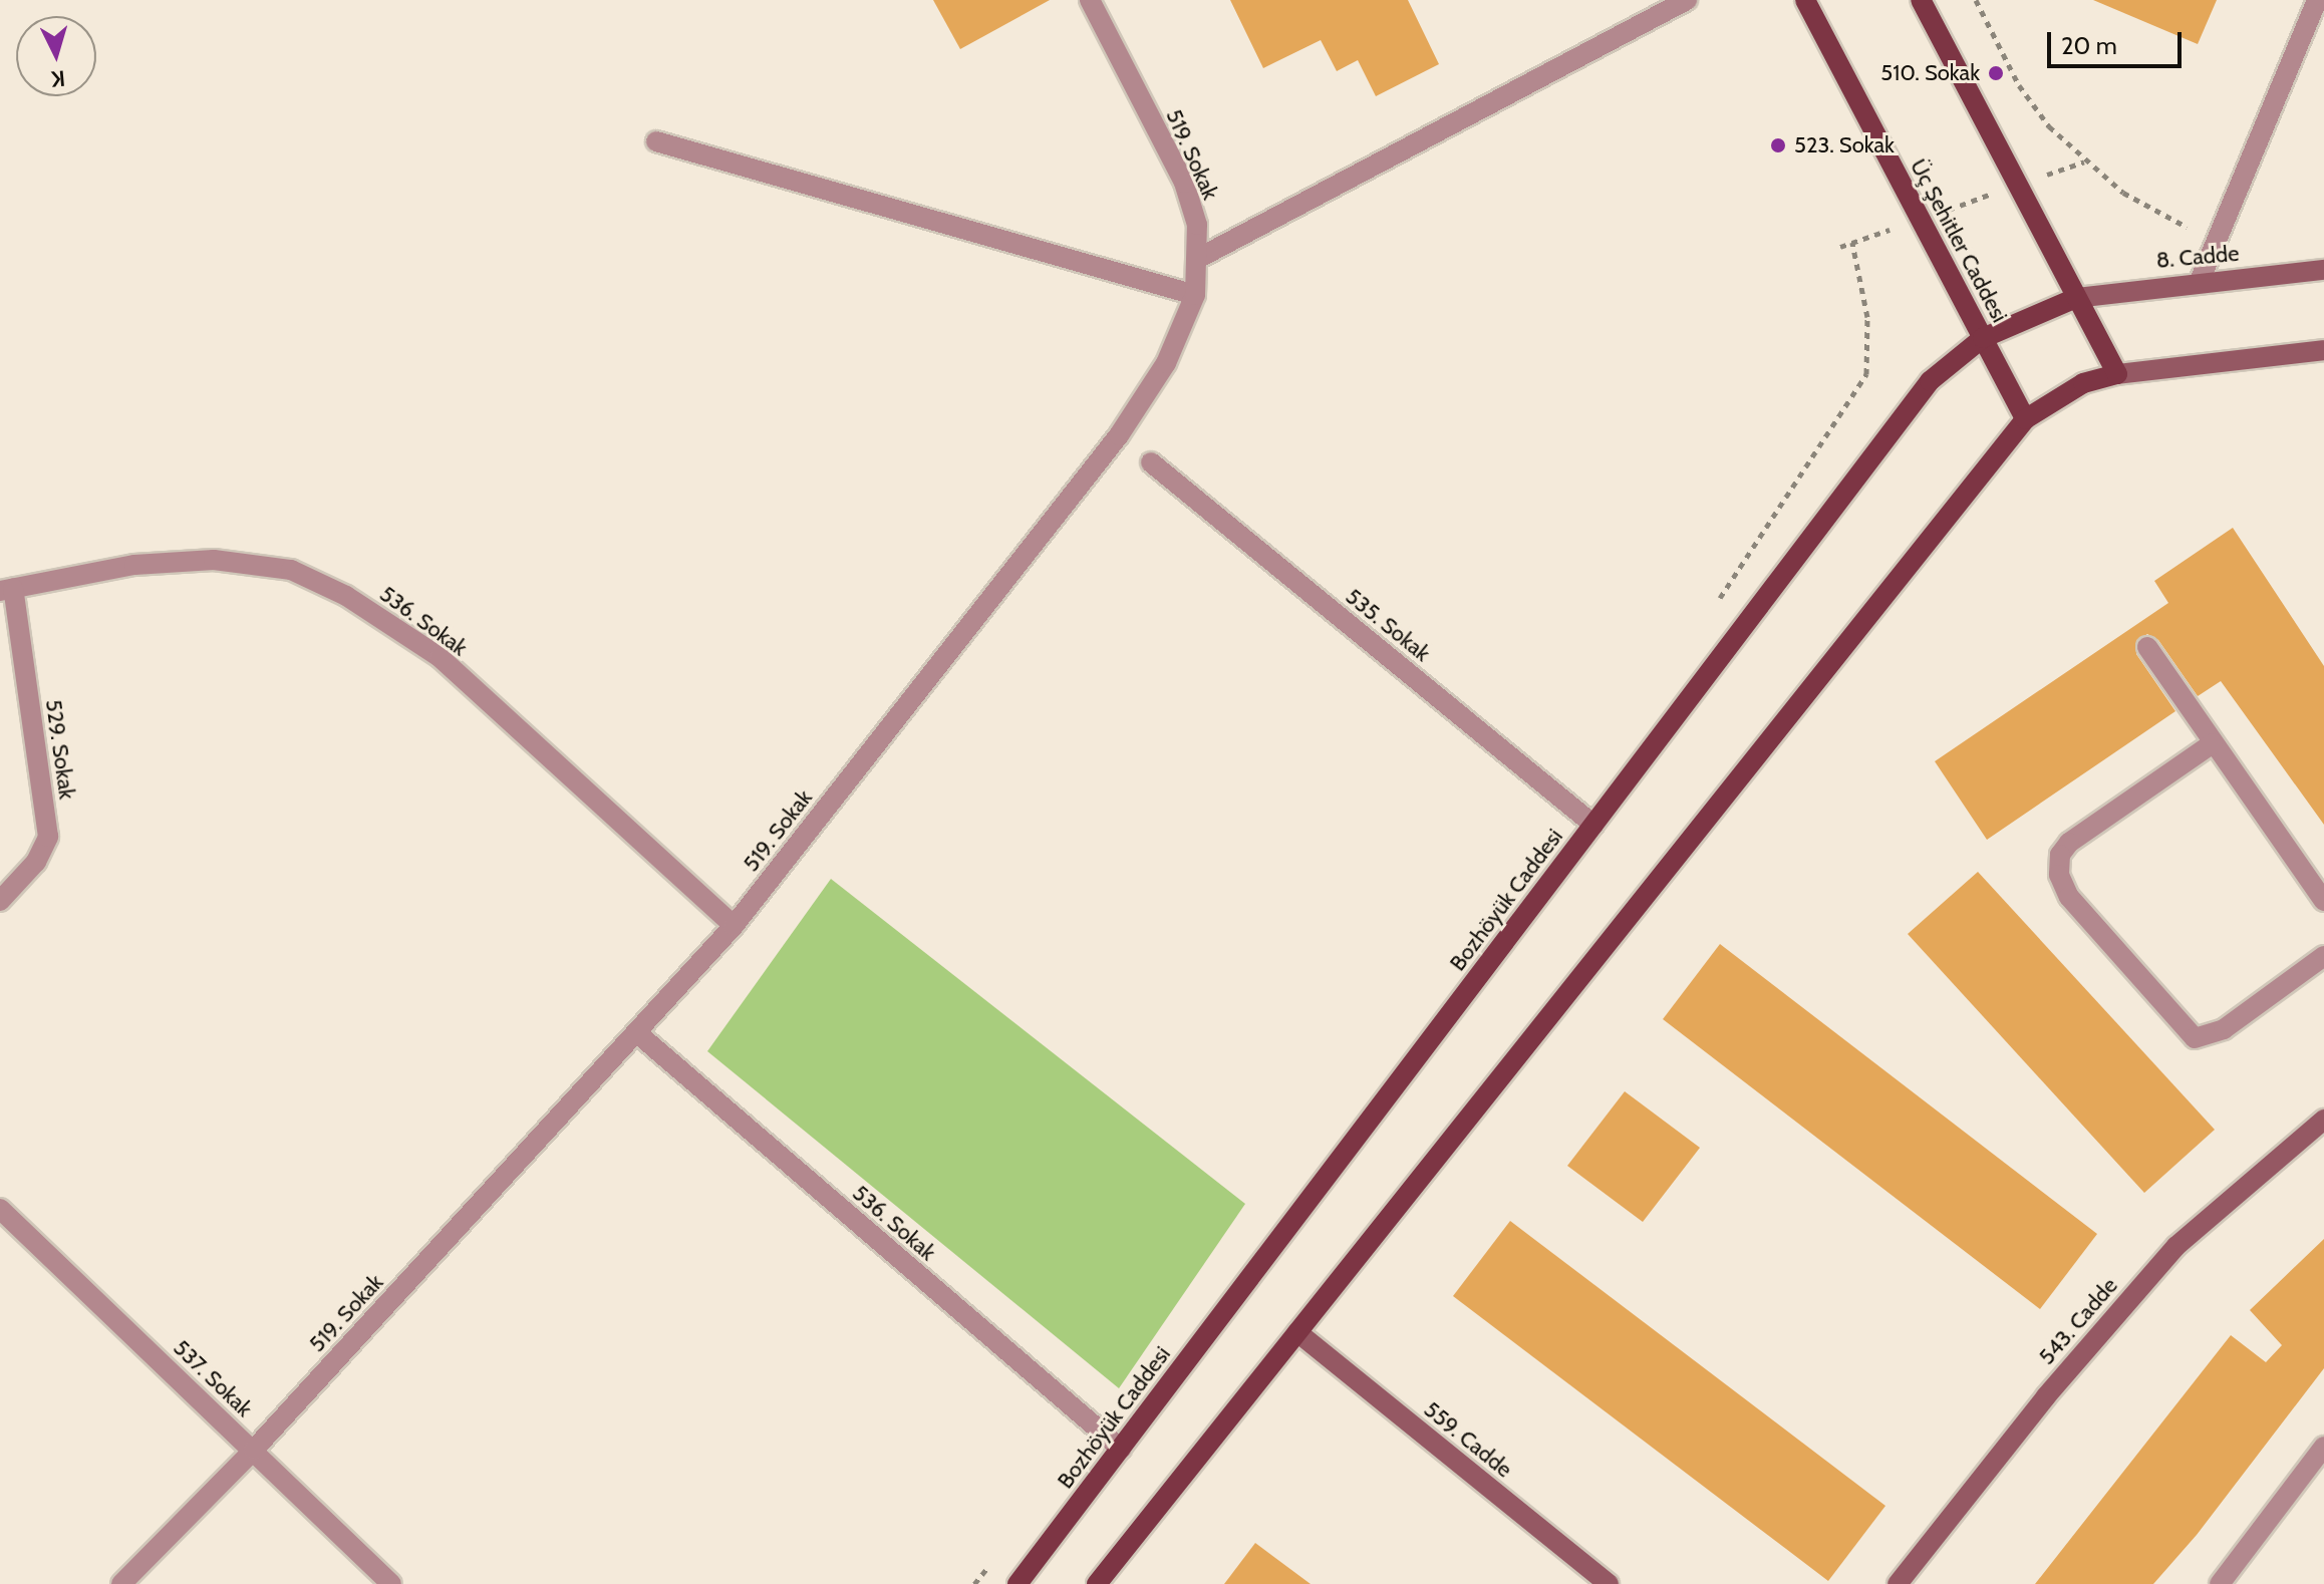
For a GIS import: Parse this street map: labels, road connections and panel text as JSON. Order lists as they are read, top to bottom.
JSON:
{
  "streets": {
    "main road": ["Üç Şehitler Caddesi", "Bozhöyük Caddesi"],
    "street": [
      "519. Sokak",
      "8. Cadde",
      "536. Sokak",
      "535. Sokak",
      "529. Sokak",
      "543. Cadde",
      "537. Sokak",
      "559. Cadde"
    ]
  },
  "crossings": [
    ["519. Sokak", "536. Sokak"],
    ["519. Sokak", "537. Sokak"],
    ["Üç Şehitler Caddesi", "Bozhöyük Caddesi"],
    ["8. Cadde", "Bozhöyük Caddesi"],
    ["536. Sokak", "529. Sokak"],
    ["536. Sokak", "Bozhöyük Caddesi"],
    ["535. Sokak", "Bozhöyük Caddesi"]
  ],
  "places": ["510. Sokak", "523. Sokak"],
  "scale_bar": "20 m",
  "north": "bottom"
}
